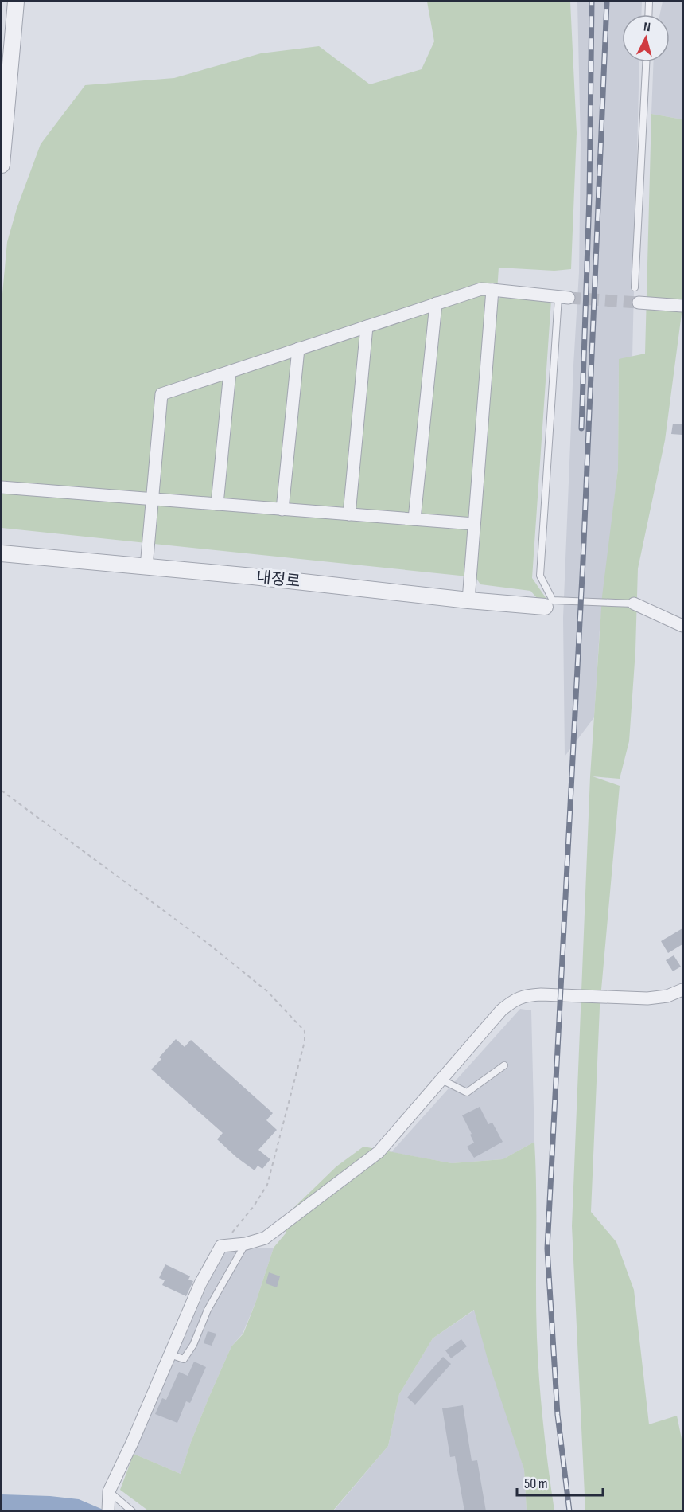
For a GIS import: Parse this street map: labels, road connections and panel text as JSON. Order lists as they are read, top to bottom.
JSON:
{
  "streets": {
    "street": ["내정로"]
  },
  "scale_bar": "50 m",
  "north": "top"
}
